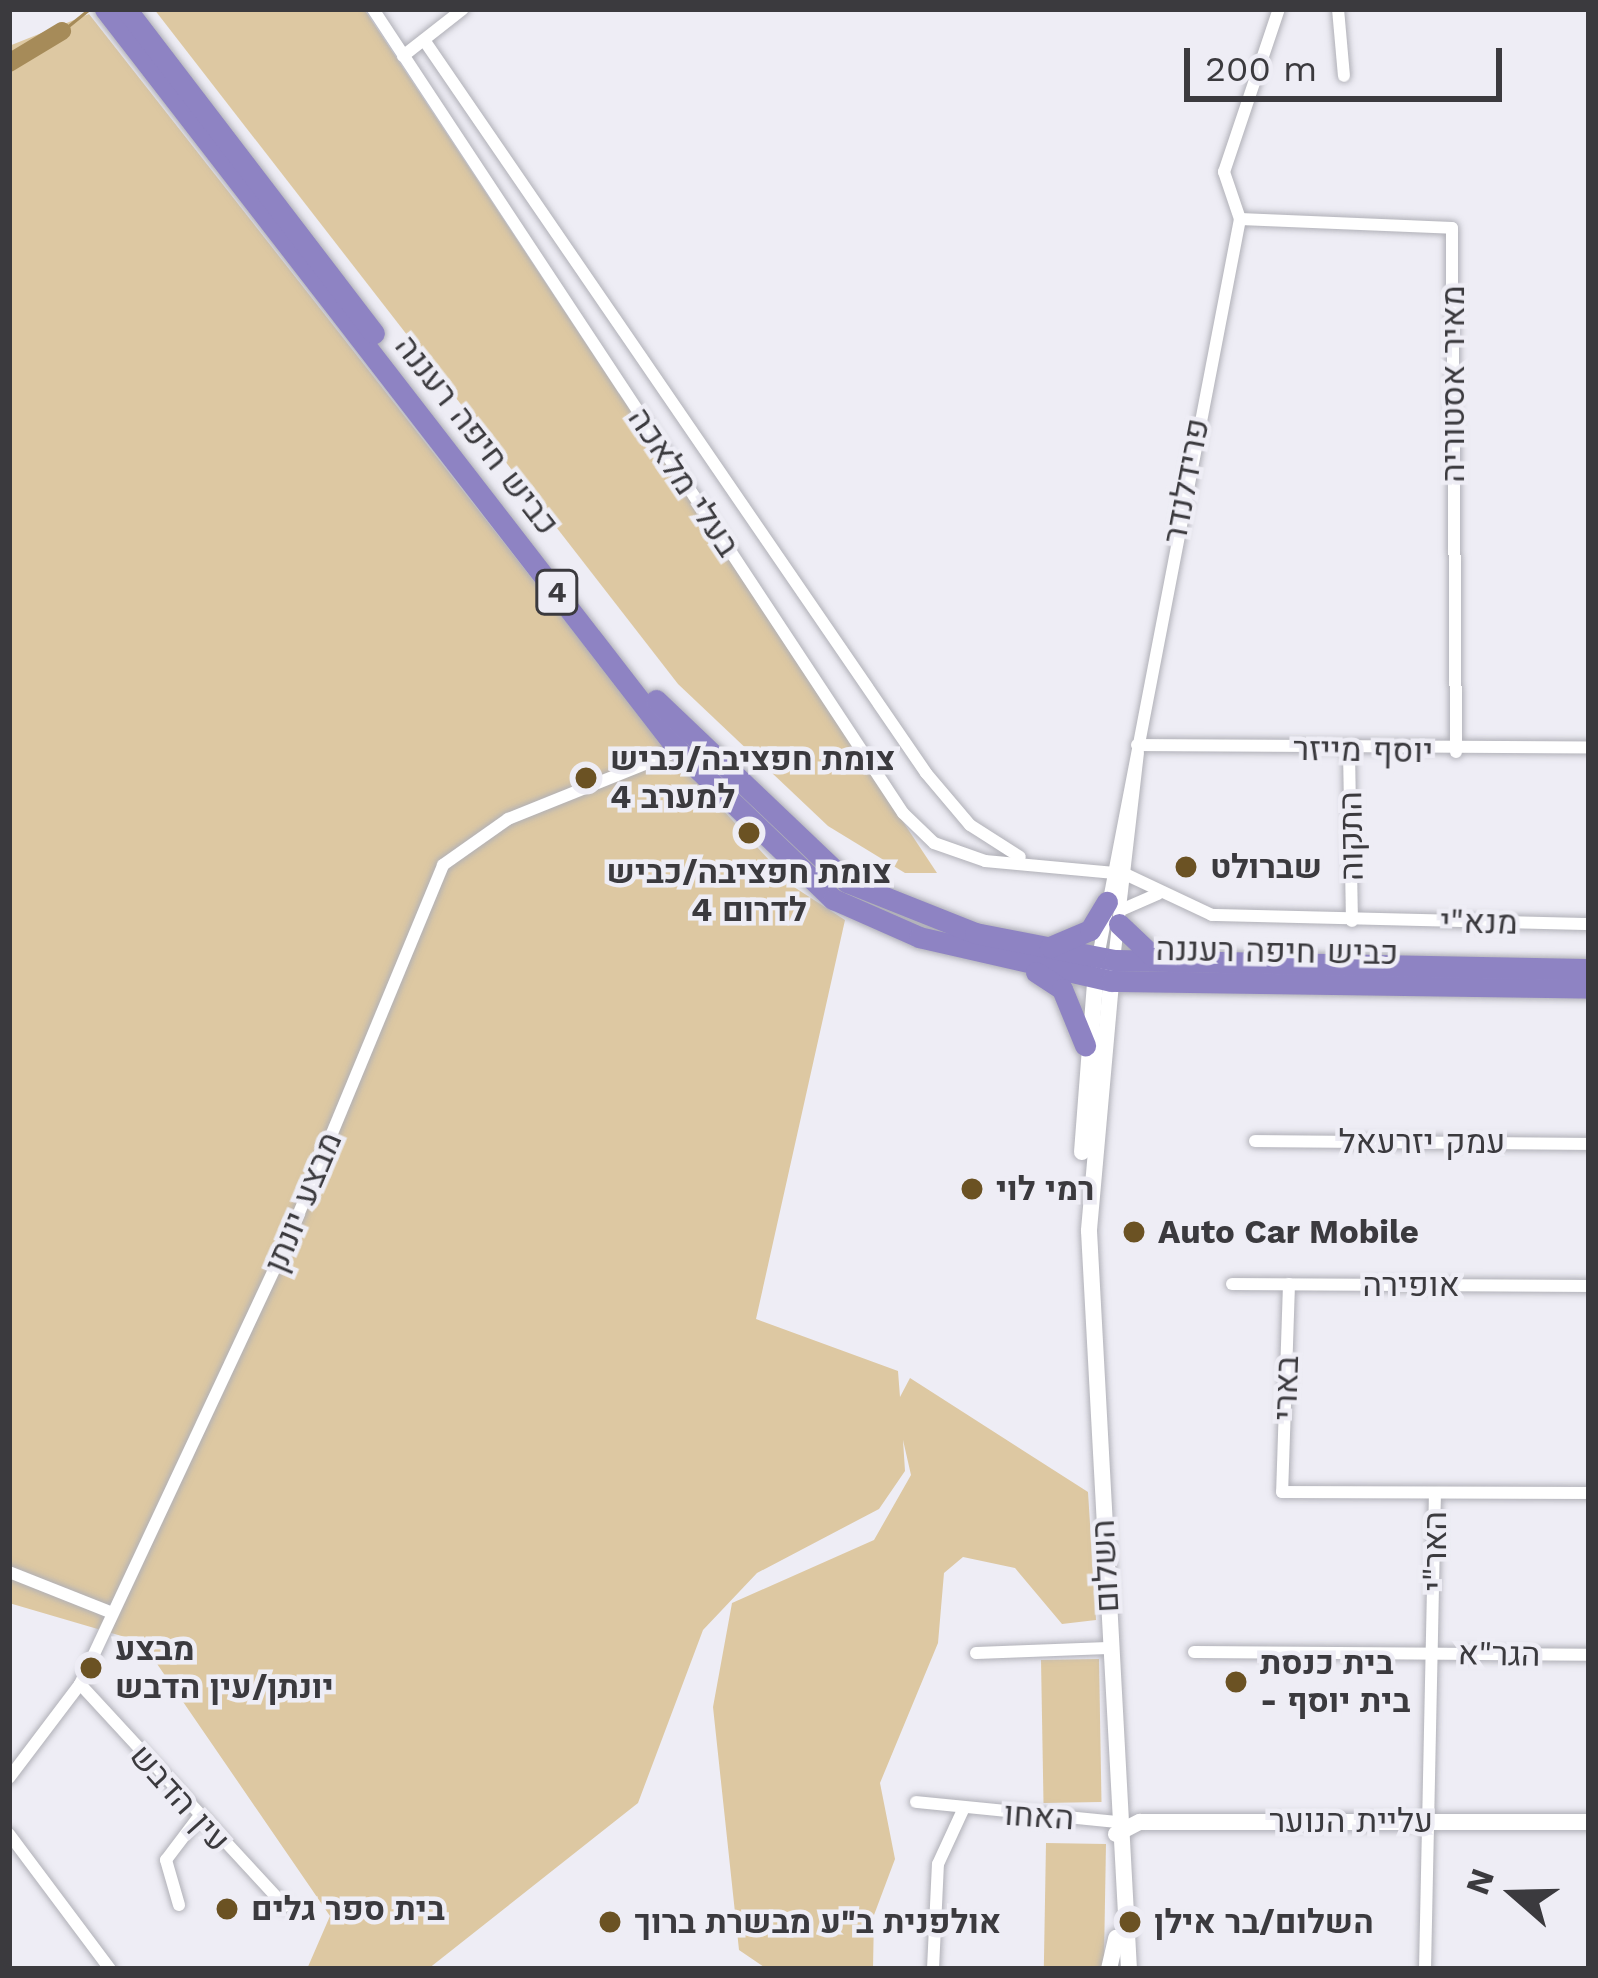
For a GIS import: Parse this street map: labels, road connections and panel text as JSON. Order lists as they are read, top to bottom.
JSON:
{
  "streets": {
    "highway": ["כביש חיפה רעננה", "4"],
    "street": [
      "מאיר אסטוריה",
      "פרידלנדר",
      "בעלי מלאכה",
      "יוסף מייזר",
      "התקוה",
      "מנא\"י",
      "עמק יזרעאל",
      "מבצע יונתן",
      "אופירה",
      "בארי",
      "האר\"י",
      "השלום",
      "הגר\"א",
      "עין הדבש",
      "האחו",
      "עליית הנוער"
    ]
  },
  "crossings": [
    ["מאיר אסטוריה", "פרידלנדר"],
    ["מאיר אסטוריה", "יוסף מייזר"],
    ["כביש חיפה רעננה", "פרידלנדר"],
    ["כביש חיפה רעננה", "מבצע יונתן"],
    ["כביש חיפה רעננה", "השלום"],
    ["פרידלנדר", "בעלי מלאכה"],
    ["פרידלנדר", "יוסף מייזר"],
    ["פרידלנדר", "מנא\"י"],
    ["פרידלנדר", "השלום"],
    ["בעלי מלאכה", "מנא\"י"],
    ["יוסף מייזר", "התקוה"],
    ["התקוה", "מנא\"י"],
    ["מבצע יונתן", "עין הדבש"],
    ["אופירה", "בארי"],
    ["בארי", "האר\"י"],
    ["האר\"י", "הגר\"א"],
    ["האר\"י", "עליית הנוער"],
    ["השלום", "האחו"],
    ["השלום", "עליית הנוער"],
    ["האחו", "עליית הנוער"]
  ],
  "places": [
    "צומת חפציבה/כביש 4 למערב",
    "צומת חפציבה/כביש 4 לדרום",
    "שברולט",
    "רמי לוי",
    "Auto Car Mobile",
    "מבצע יונתן/עין הדבש",
    "בית כנסת - בית יוסף",
    "בית ספר גלים",
    "אולפנית ב\"ע מבשרת ברוך",
    "השלום/בר אילן"
  ],
  "scale_bar": "200 m",
  "north": "left"
}
